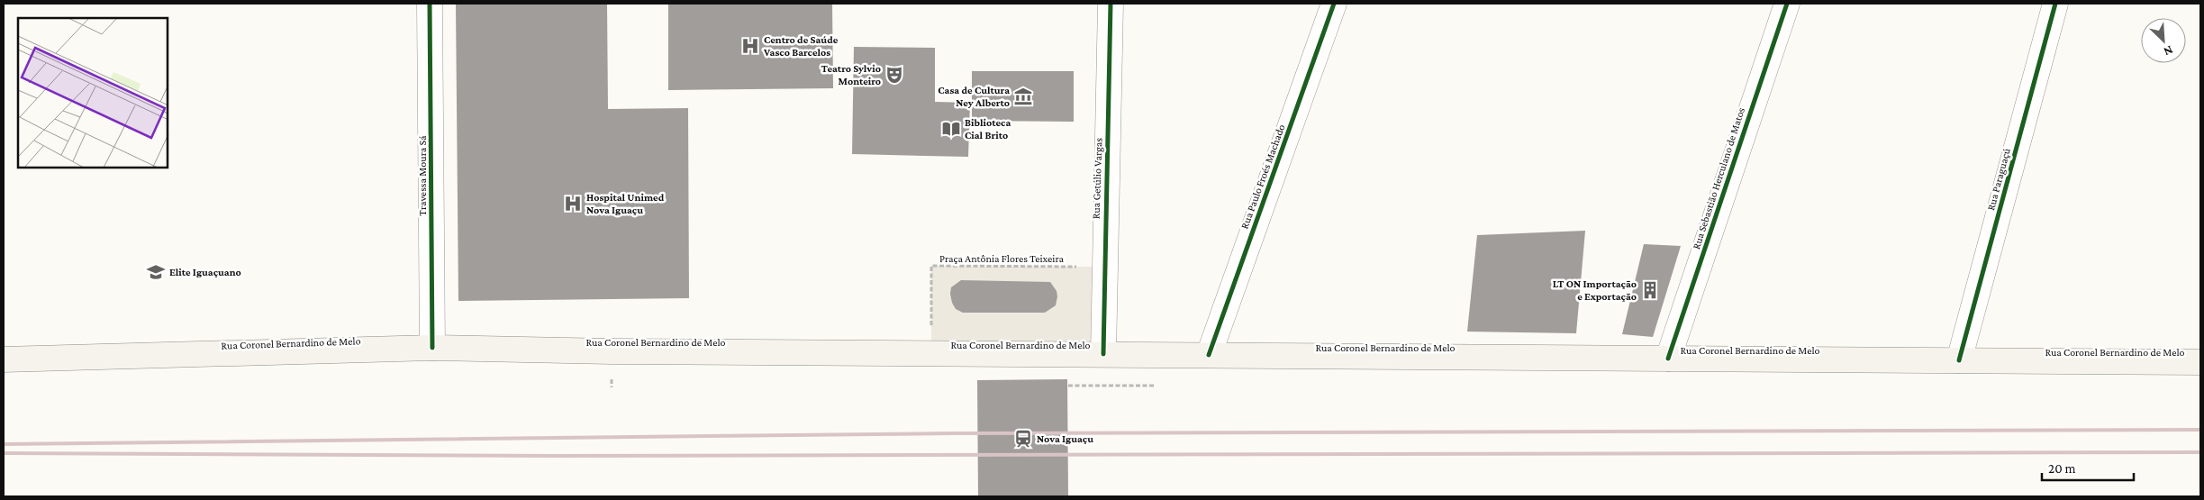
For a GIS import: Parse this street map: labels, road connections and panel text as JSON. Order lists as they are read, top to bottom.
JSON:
{
  "streets": {
    "main road": ["Rua Coronel Bernardino de Melo"],
    "street": [
      "Travessa Moura Sá",
      "Rua Paulo Froés Machado",
      "Rua Getúlio Vargas",
      "Rua Sebastião Herculano de Matos",
      "Rua Paraguaçú"
    ],
    "path": ["Praça Antônia Flores Teixeira"]
  },
  "crossings": [
    ["Travessa Moura Sá", "Rua Coronel Bernardino de Melo"],
    ["Rua Paulo Froés Machado", "Rua Coronel Bernardino de Melo"],
    ["Rua Getúlio Vargas", "Praça Antônia Flores Teixeira"],
    ["Rua Getúlio Vargas", "Rua Coronel Bernardino de Melo"],
    ["Rua Sebastião Herculano de Matos", "Rua Coronel Bernardino de Melo"],
    ["Rua Paraguaçú", "Rua Coronel Bernardino de Melo"],
    ["Praça Antônia Flores Teixeira", "Rua Coronel Bernardino de Melo"]
  ],
  "places": {
    "hospital": ["Centro de Saúde Vasco Barcelos", "Hospital Unimed Nova Iguaçu"],
    "theatre": ["Teatro Sylvio Monteiro"],
    "museum": ["Casa de Cultura Ney Alberto"],
    "library": ["Biblioteca Cial Brito"],
    "school or university": ["Elite Iguaçuano"],
    "building": ["LT ON Importação e Exportação"],
    "station": ["Nova Iguaçu"]
  },
  "scale_bar": "20 m",
  "north": "bottom right"
}
